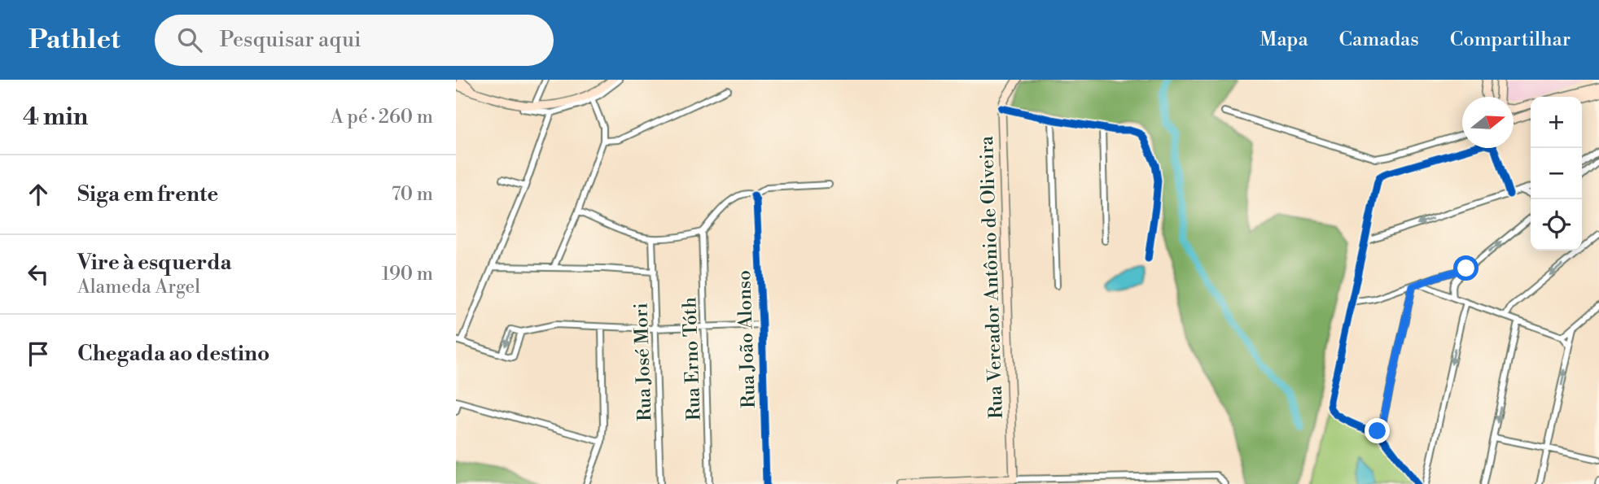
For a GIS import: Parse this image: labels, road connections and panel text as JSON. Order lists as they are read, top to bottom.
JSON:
{
  "streets": {
    "main road": ["Rua Vereador Antônio de Oliveira"],
    "street": ["Rua João Alonso", "Rua Erno Tóth", "Rua José Mori"]
  },
  "north": "right",
  "page": {
    "header": "Pathlet",
    "search": "Pesquisar aqui",
    "nav": ["Mapa", "Camadas", "Compartilhar"],
    "heading": ["4 min", "A pé · 260 m"],
    "map_buttons": ["+", "−"],
    "list": [
      ["Siga em frente", "70 m"],
      ["Vire à esquerda", "Alameda Argel", "190 m"],
      "Chegada ao destino"
    ]
  }
}
